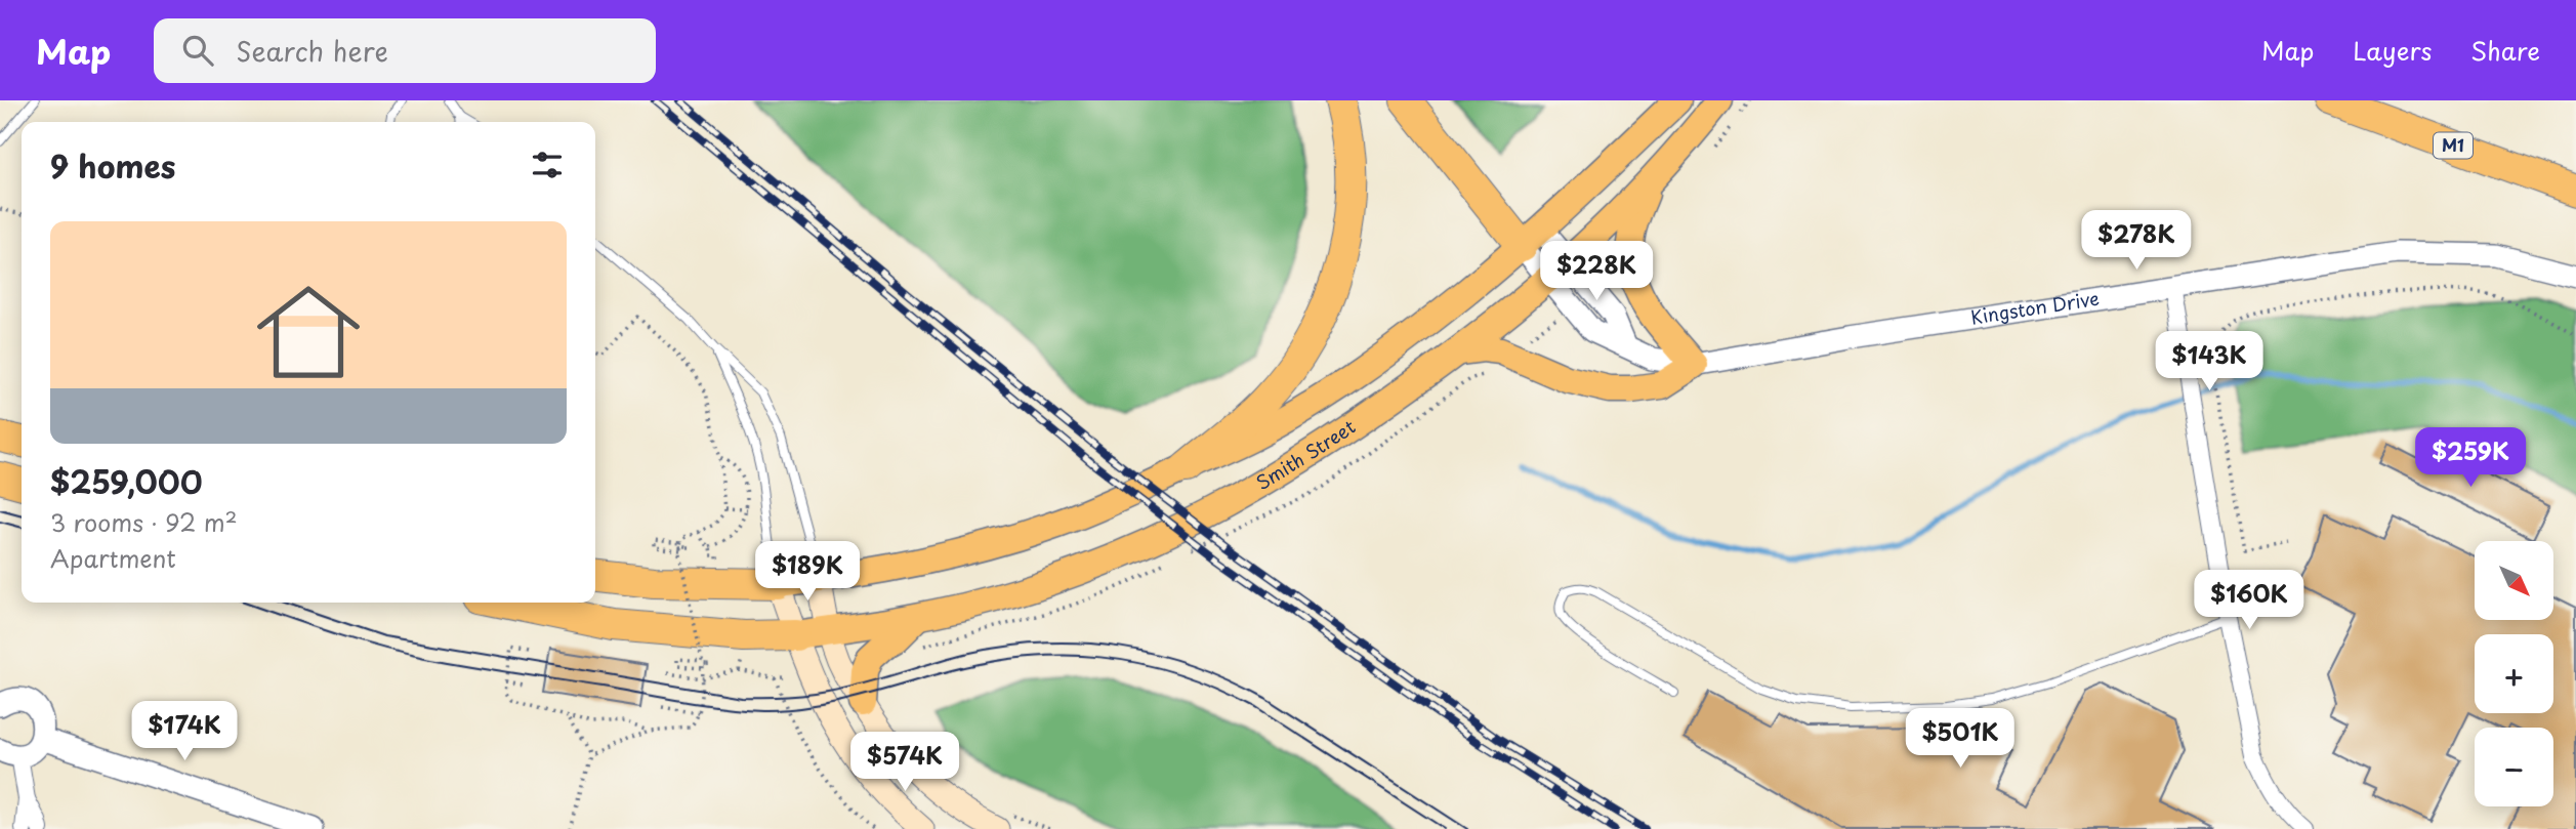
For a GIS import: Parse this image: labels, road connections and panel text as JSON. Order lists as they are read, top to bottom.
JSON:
{
  "streets": {
    "highway": ["M1"],
    "main road": ["Smith Street"],
    "street": ["Kingston Drive"]
  },
  "crossings": [
    ["Kingston Drive", "Smith Street"]
  ],
  "north": "bottom right",
  "page": {
    "header": "Map",
    "search": "Search here",
    "nav": ["Map", "Layers", "Share"],
    "heading": "9 homes",
    "list": [
      {
        "name": "$259,000",
        "note": "3 rooms · 92 m² · Apartment"
      }
    ],
    "price": [
      "$278K",
      "$228K",
      "$143K",
      "$259K",
      "$189K",
      "$160K",
      "$174K",
      "$501K",
      "$574K"
    ],
    "map_buttons": ["+", "−"]
  }
}
